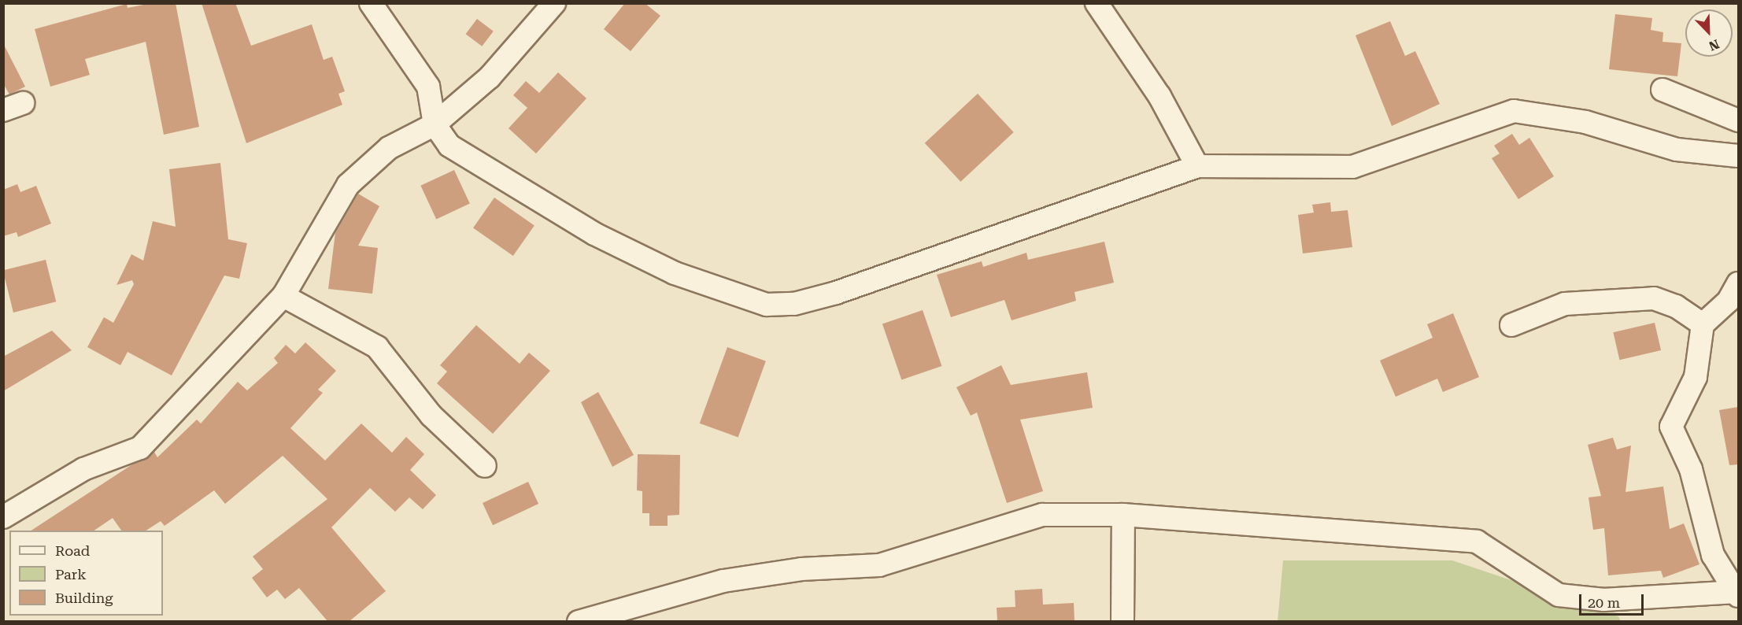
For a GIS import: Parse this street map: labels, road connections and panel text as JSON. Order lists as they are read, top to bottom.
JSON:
{
  "legend": ["Road", "Park", "Building"],
  "scale_bar": "20 m",
  "north": "bottom right"
}
